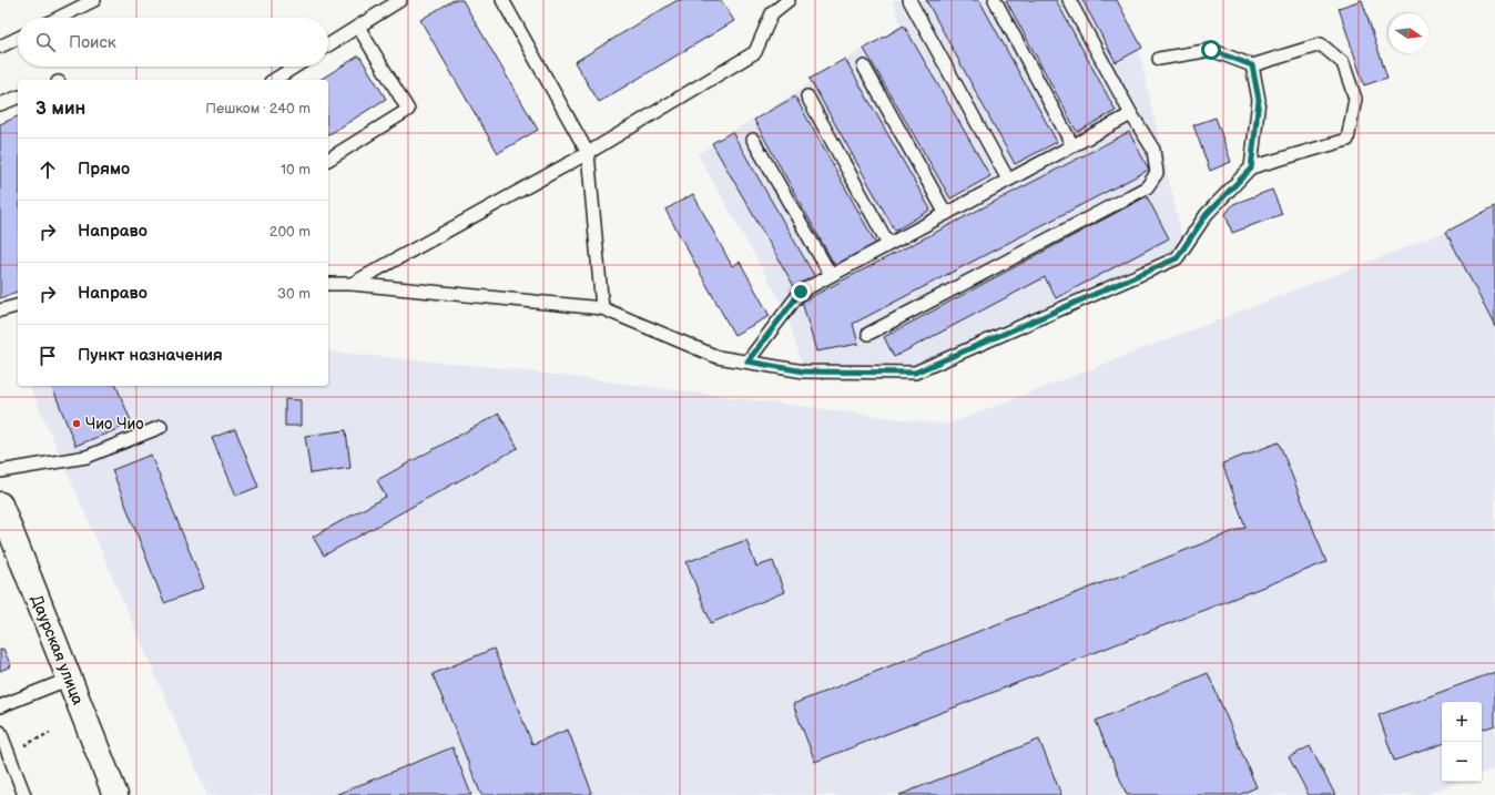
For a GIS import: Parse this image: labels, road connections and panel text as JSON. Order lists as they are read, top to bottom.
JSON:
{
  "streets": {
    "street": ["Даурская улица"]
  },
  "places": ["Чио Чио"],
  "north": "right",
  "page": {
    "search": "Поиск",
    "heading": ["3 мин", "Пешком · 240 m"],
    "list": [
      ["Прямо", "10 m"],
      ["Направо", "200 m"],
      ["Направо", "30 m"],
      "Пункт назначения"
    ],
    "map_buttons": ["+", "−"]
  }
}
